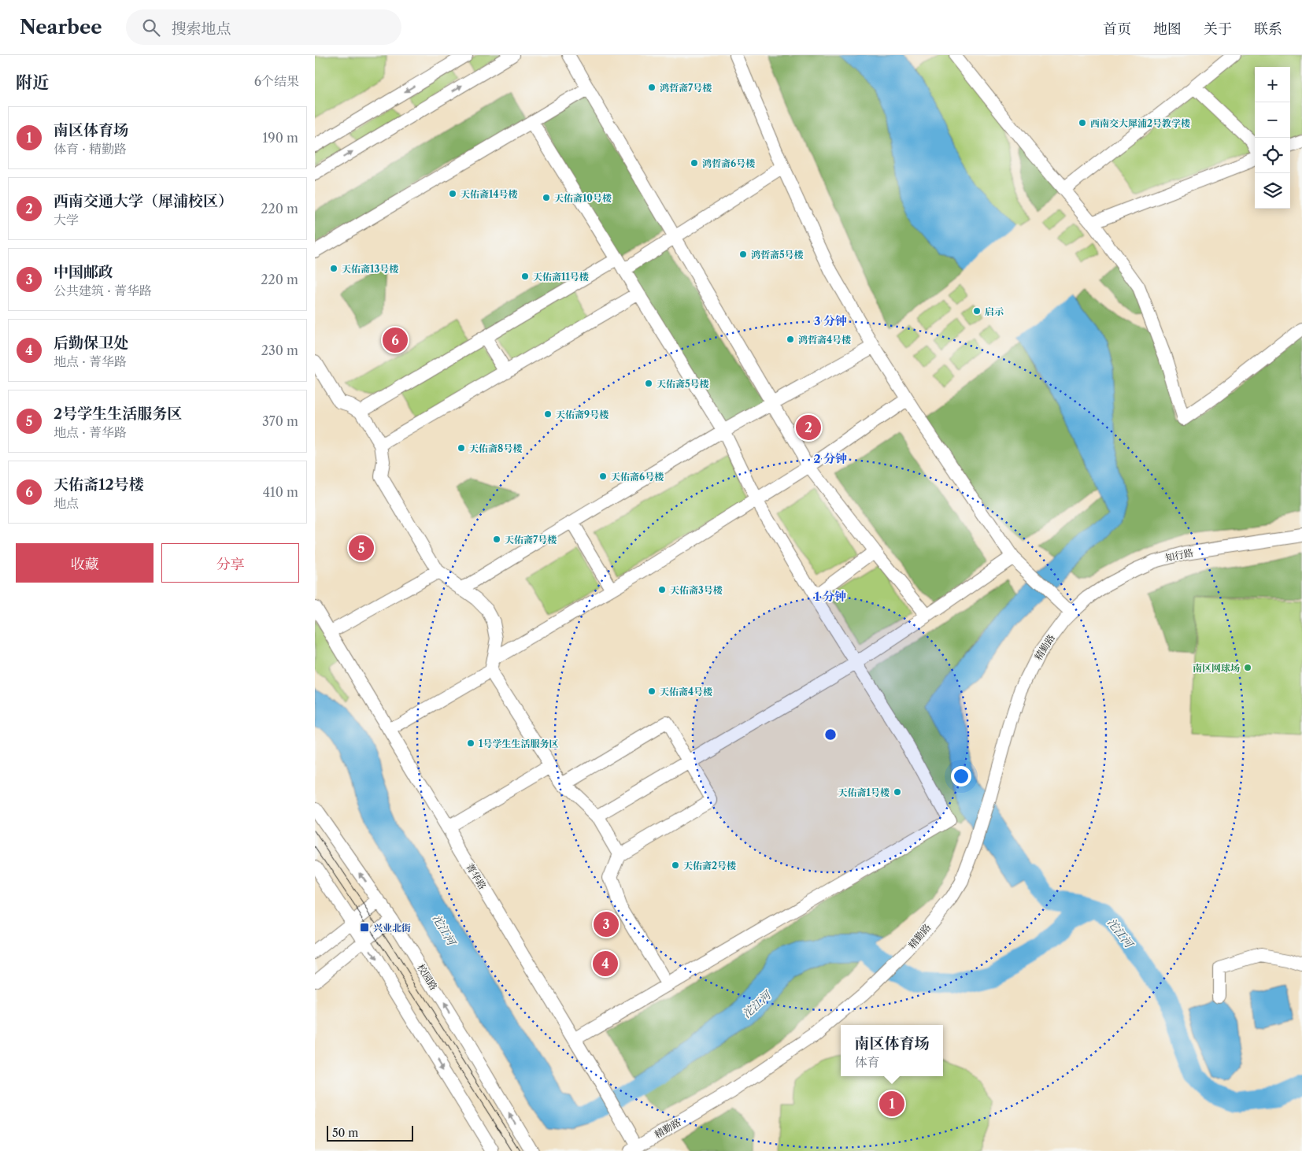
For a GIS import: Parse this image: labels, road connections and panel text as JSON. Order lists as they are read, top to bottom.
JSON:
{
  "streets": {
    "street": [
      "知行路",
      "精勤路",
      "菁华路",
      "校园路"
    ]
  },
  "crossings": [
    ["知行路", "精勤路"],
    ["精勤路", "菁华路"]
  ],
  "water": ["沱江河"],
  "places": {
    "other": [
      "鸿哲斋7号楼",
      "西南交大犀浦2号教学楼",
      "鸿哲斋6号楼",
      "天佑斋14号楼",
      "天佑斋10号楼",
      "鸿哲斋5号楼",
      "天佑斋13号楼",
      "天佑斋11号楼",
      "启示",
      "鸿哲斋4号楼",
      "天佑斋5号楼",
      "天佑斋9号楼",
      "天佑斋8号楼",
      "天佑斋6号楼",
      "天佑斋7号楼",
      "天佑斋3号楼",
      "南区网球场",
      "天佑斋4号楼",
      "1号学生生活服务区",
      "天佑斋1号楼",
      "天佑斋2号楼"
    ],
    "transit": ["兴业北街"]
  },
  "scale_bar": "50 m",
  "page": {
    "header": "Nearbee",
    "search": "搜索地点",
    "nav": [
      "首页",
      "地图",
      "关于",
      "联系"
    ],
    "heading": ["附近", "6个结果"],
    "map_buttons": ["+", "−"],
    "list": [
      {
        "mark": "1",
        "name": "南区体育场",
        "note": "体育 · 精勤路",
        "value": "190 m"
      },
      {
        "mark": "2",
        "name": "西南交通大学（犀浦校区）",
        "note": "大学",
        "value": "220 m"
      },
      {
        "mark": "3",
        "name": "中国邮政",
        "note": "公共建筑 · 菁华路",
        "value": "220 m"
      },
      {
        "mark": "4",
        "name": "后勤保卫处",
        "note": "地点 · 菁华路",
        "value": "230 m"
      },
      {
        "mark": "5",
        "name": "2号学生生活服务区",
        "note": "地点 · 菁华路",
        "value": "370 m"
      },
      {
        "mark": "6",
        "name": "天佑斋12号楼",
        "note": "地点",
        "value": "410 m"
      }
    ],
    "pins": [
      "6",
      "2",
      "5",
      "3",
      "4",
      "1"
    ],
    "buttons": ["收藏", "分享"],
    "popup": ["南区体育场", "体育"],
    "scale": "50 m"
  },
  "rings": ["3 分钟", "2 分钟", "1 分钟"]
}
